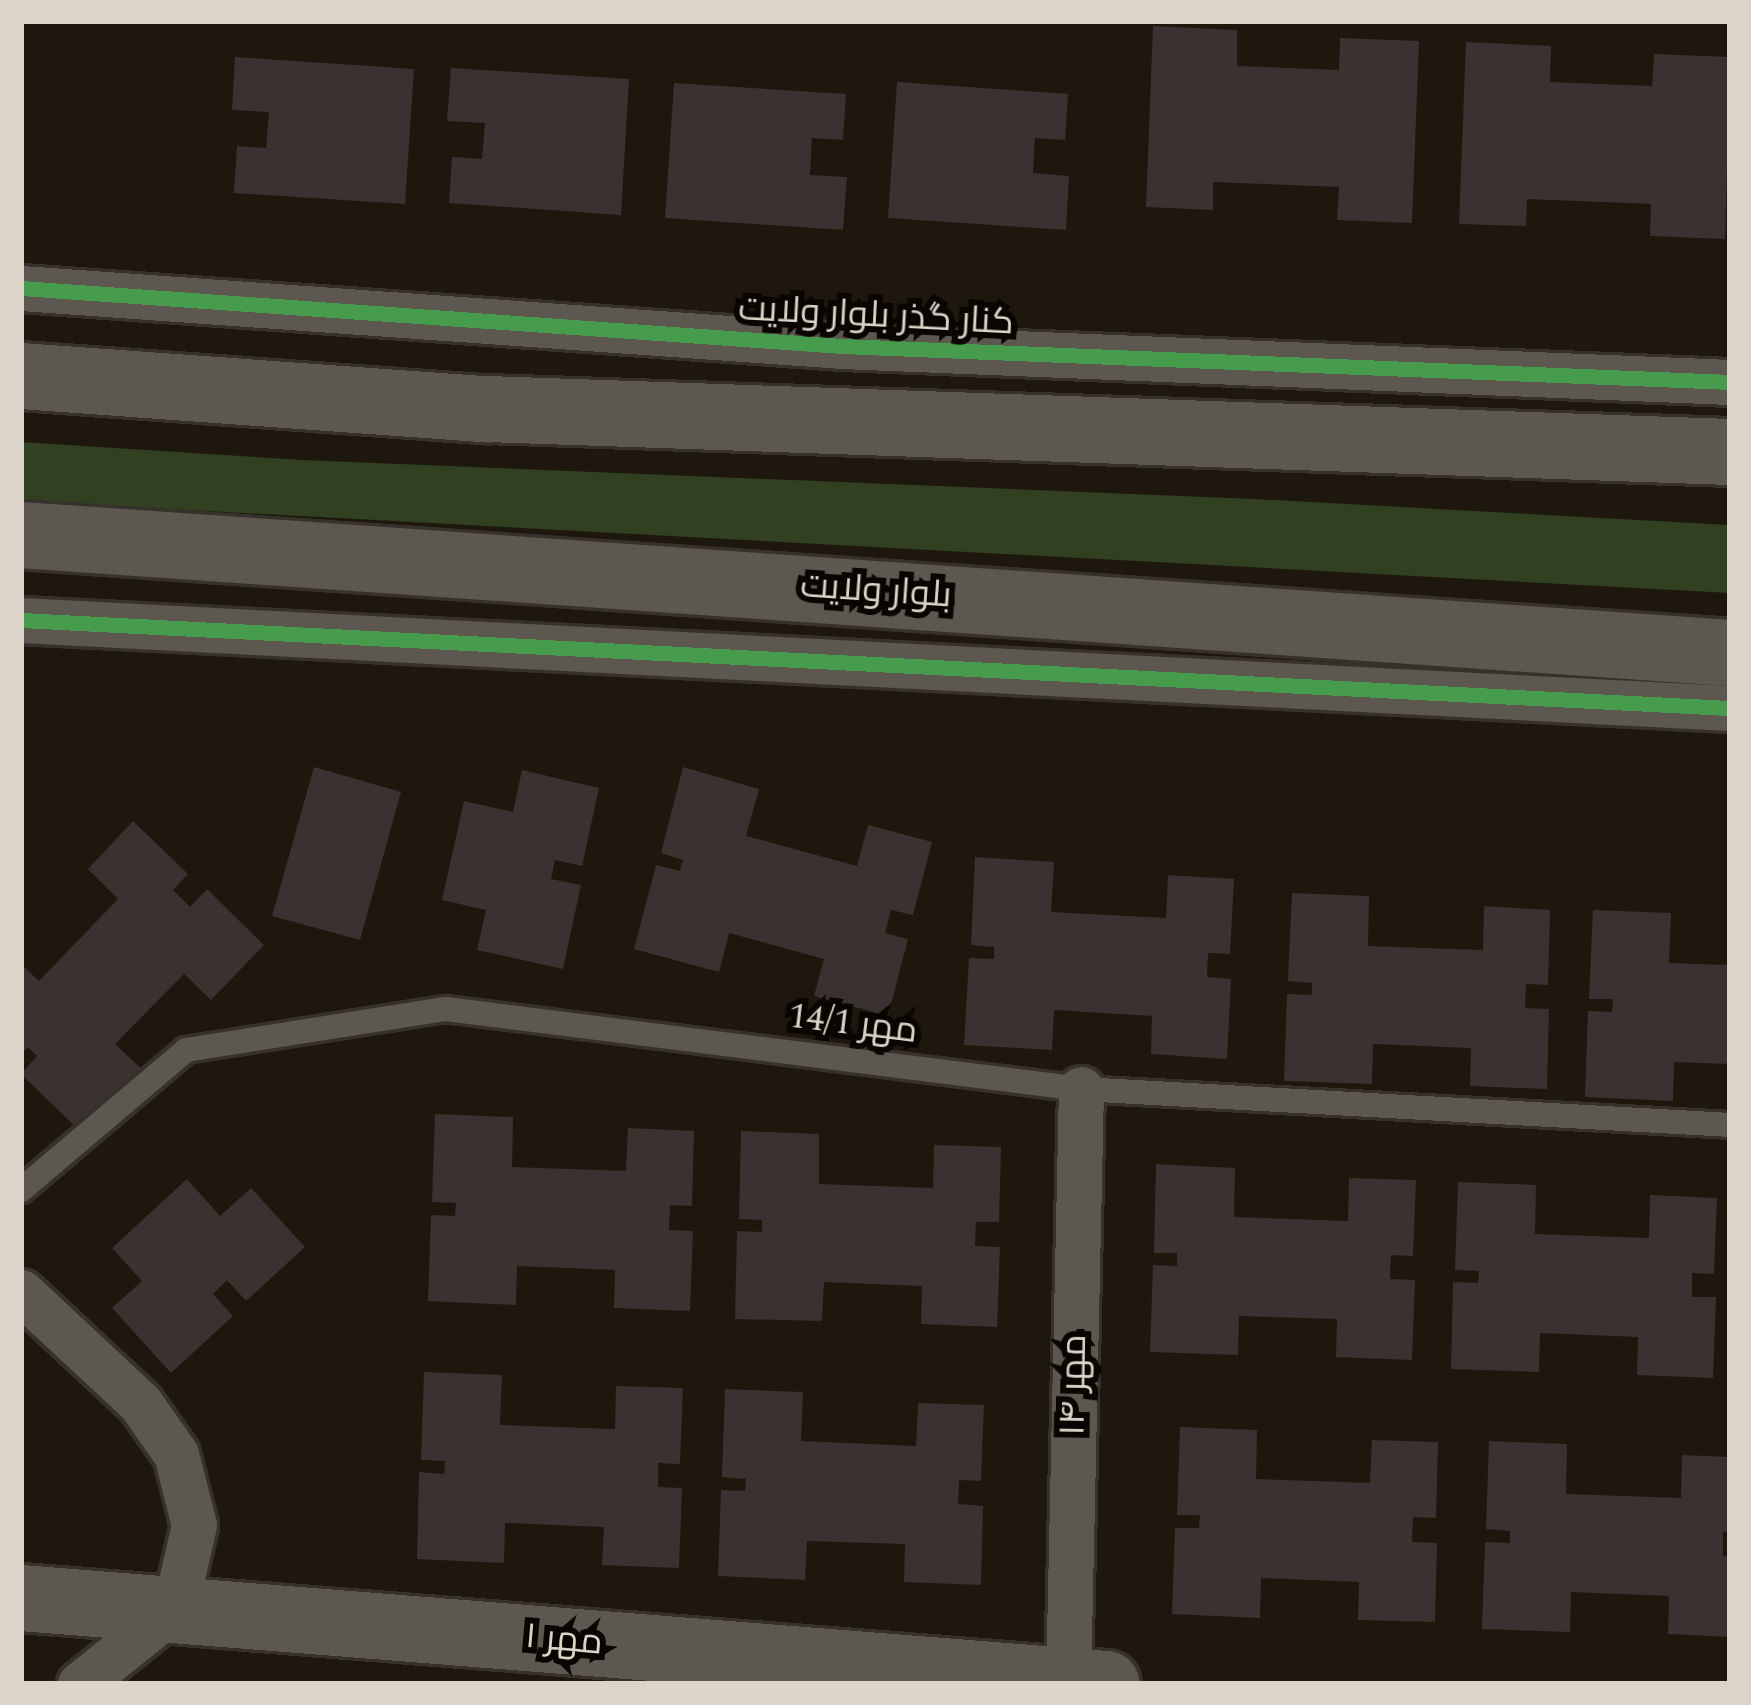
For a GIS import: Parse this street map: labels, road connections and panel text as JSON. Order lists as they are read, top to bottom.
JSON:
{
  "streets": {
    "main road": ["بلوار ولایت", "مهر ۱"],
    "street": ["کنار گذر بلوار ولایت", "مهر ۱۴"],
    "lane": ["مهر 14/1"]
  },
  "crossings": [
    ["مهر 14/1", "مهر ۱۴"],
    ["مهر ۱۴", "مهر ۱"]
  ]
}
